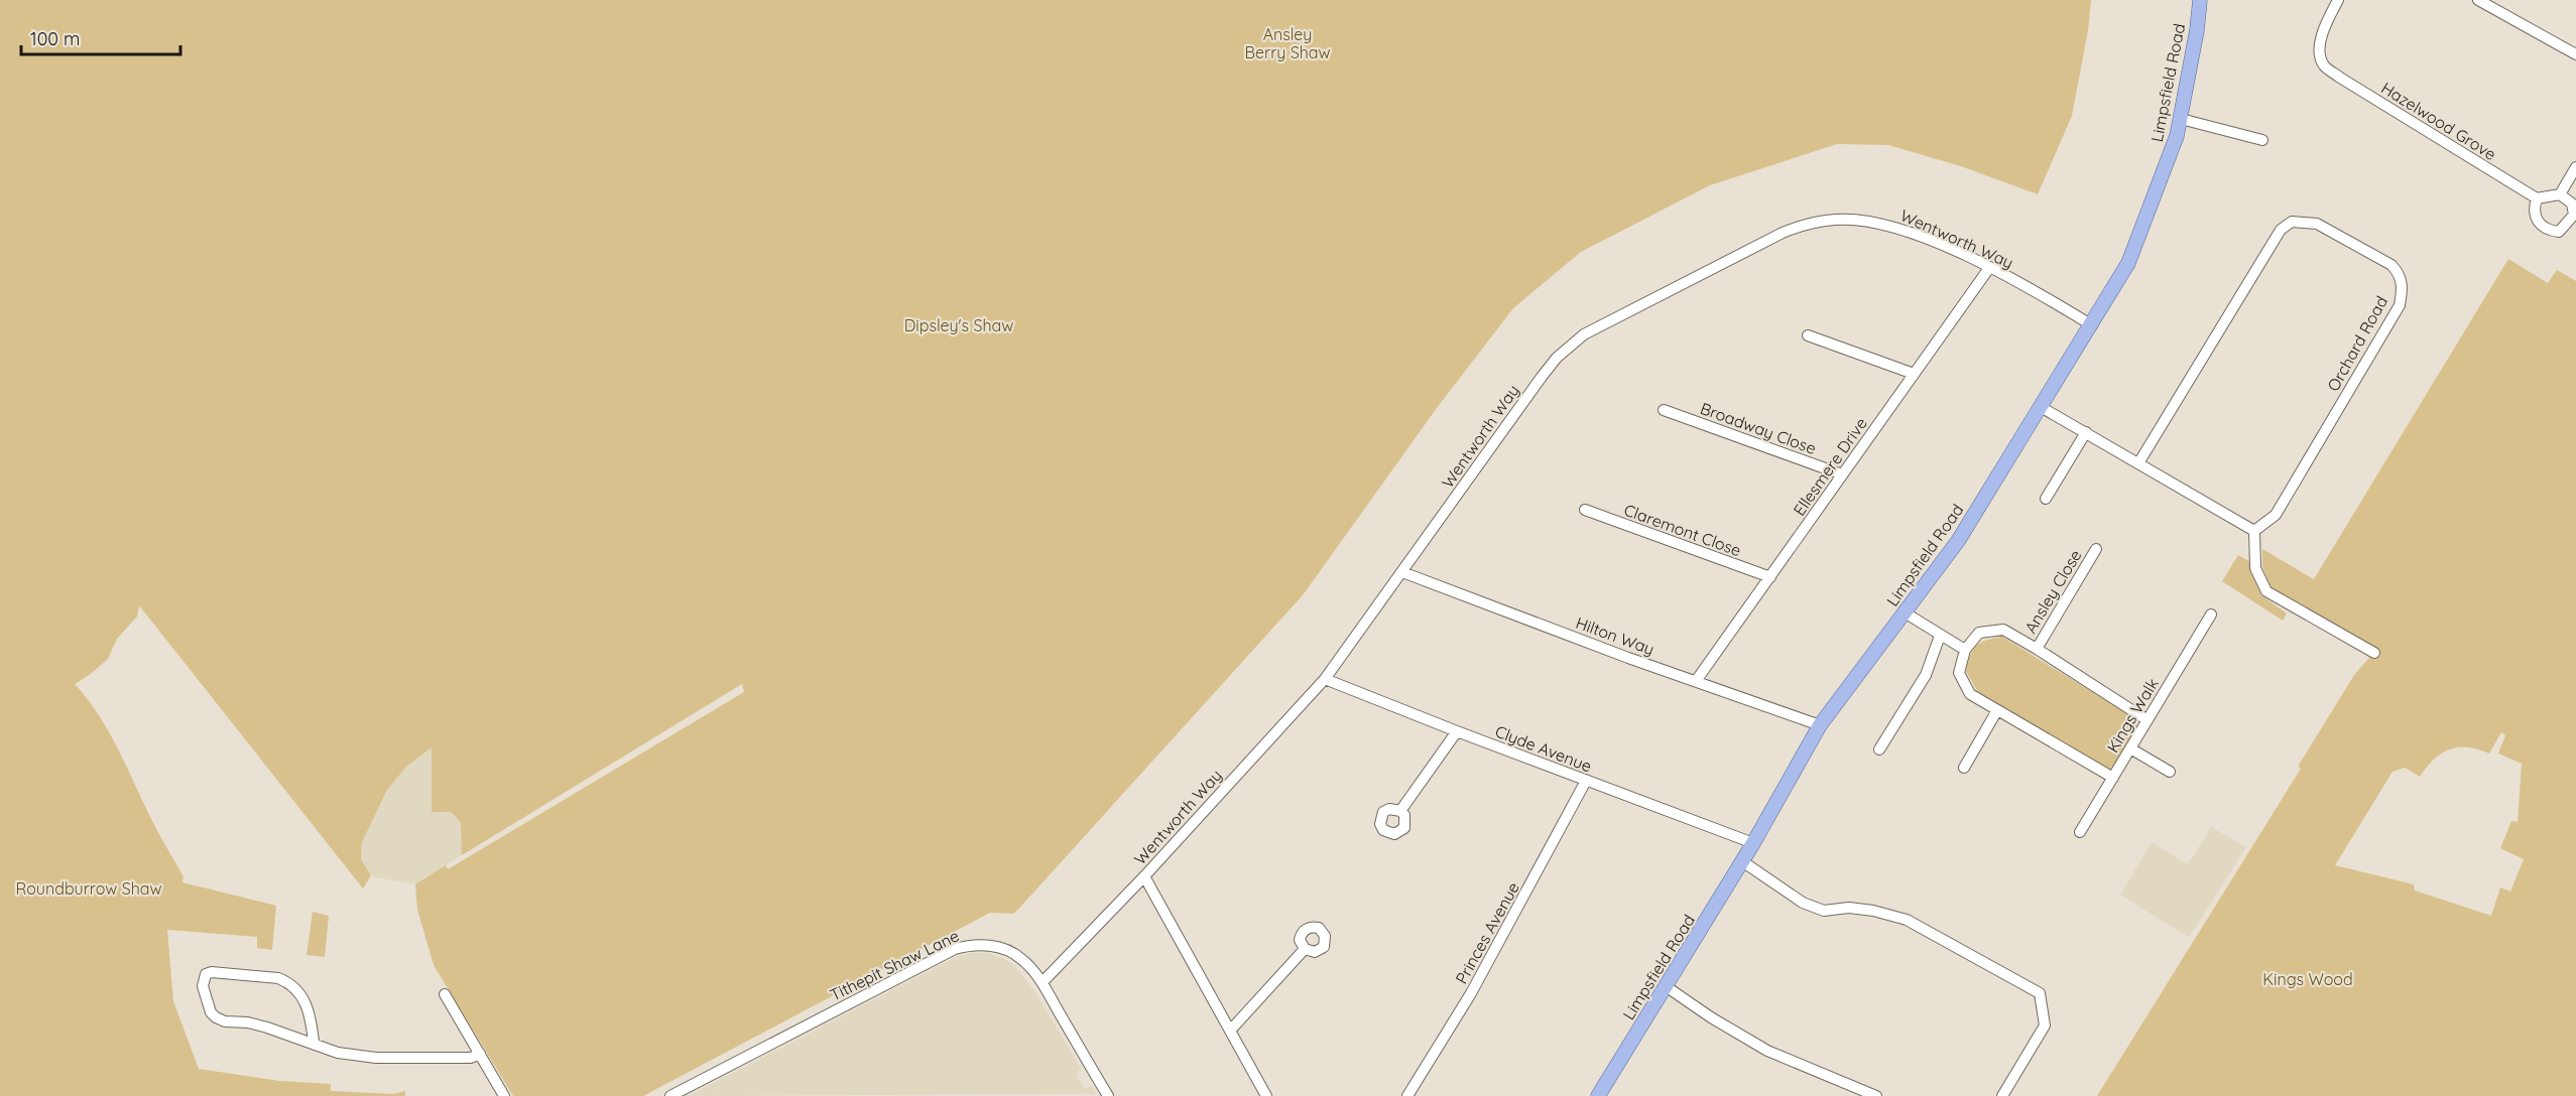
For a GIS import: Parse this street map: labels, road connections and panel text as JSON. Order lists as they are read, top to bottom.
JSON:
{
  "streets": {
    "main road": ["Limpsfield Road"],
    "street": [
      "Hazelwood Grove",
      "Wentworth Way",
      "Orchard Road",
      "Broadway Close",
      "Ellesmere Drive",
      "Claremont Close",
      "Ansley Close",
      "Hilton Way",
      "Kings Walk",
      "Clyde Avenue",
      "Princes Avenue",
      "Tithepit Shaw Lane"
    ]
  },
  "crossings": [
    ["Limpsfield Road", "Wentworth Way"],
    ["Limpsfield Road", "Hilton Way"],
    ["Limpsfield Road", "Clyde Avenue"],
    ["Wentworth Way", "Ellesmere Drive"],
    ["Wentworth Way", "Hilton Way"],
    ["Wentworth Way", "Clyde Avenue"],
    ["Wentworth Way", "Tithepit Shaw Lane"],
    ["Broadway Close", "Ellesmere Drive"],
    ["Ellesmere Drive", "Claremont Close"],
    ["Ellesmere Drive", "Hilton Way"],
    ["Clyde Avenue", "Princes Avenue"]
  ],
  "parks": [
    "Ansley Berry Shaw",
    "Dipsley's Shaw",
    "Roundburrow Shaw",
    "Kings Wood"
  ],
  "scale_bar": "100 m"
}
